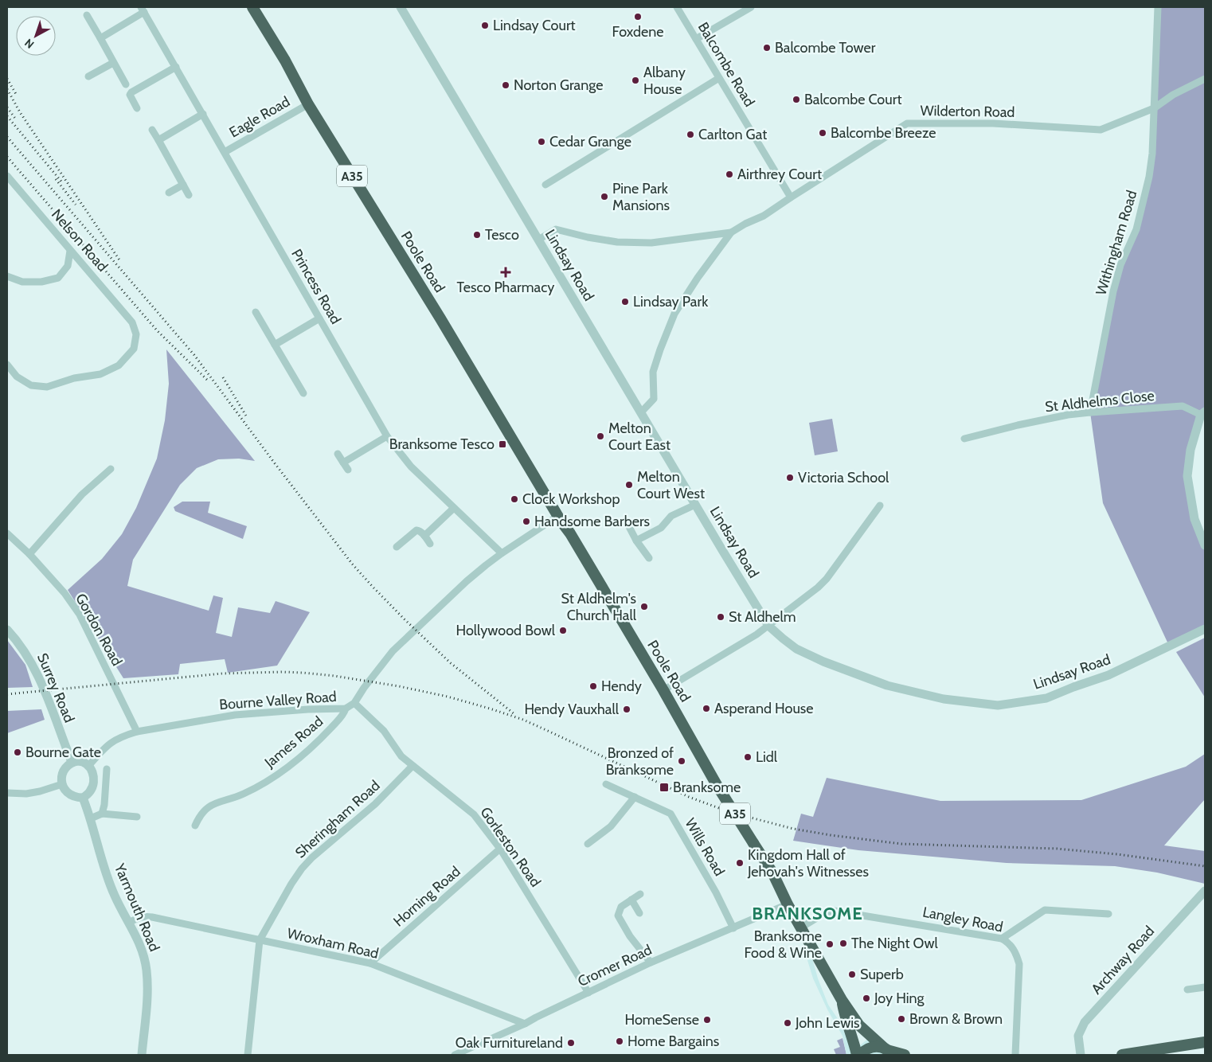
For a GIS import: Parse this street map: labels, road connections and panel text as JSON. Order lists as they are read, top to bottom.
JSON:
{
  "streets": {
    "highway": ["A35", "Poole Road"],
    "street": [
      "Balcombe Road",
      "Wilderton Road",
      "Eagle Road",
      "Nelson Road",
      "Withingham Road",
      "Lindsay Road",
      "Princess Road",
      "St Aldhelms Close",
      "Gordon Road",
      "Surrey Road",
      "Bourne Valley Road",
      "James Road",
      "Sheringham Road",
      "Gorleston Road",
      "Wills Road",
      "Horning Road",
      "Yarmouth Road",
      "Langley Road",
      "Wroxham Road",
      "Archway Road",
      "Cromer Road"
    ]
  },
  "crossings": [
    ["Balcombe Road", "Wilderton Road"],
    ["Wilderton Road", "Withingham Road"],
    ["Wilderton Road", "Lindsay Road"],
    ["Eagle Road", "Poole Road"],
    ["Eagle Road", "Princess Road"],
    ["A35", "Poole Road"],
    ["Withingham Road", "St Aldhelms Close"],
    ["Poole Road", "Bourne Valley Road"],
    ["Poole Road", "Langley Road"],
    ["Poole Road", "Cromer Road"],
    ["Princess Road", "Bourne Valley Road"],
    ["Gordon Road", "Bourne Valley Road"],
    ["Surrey Road", "Bourne Valley Road"],
    ["Surrey Road", "Yarmouth Road"],
    ["Bourne Valley Road", "James Road"],
    ["Bourne Valley Road", "Gorleston Road"],
    ["Bourne Valley Road", "Yarmouth Road"],
    ["Sheringham Road", "Gorleston Road"],
    ["Sheringham Road", "Wroxham Road"],
    ["Gorleston Road", "Horning Road"],
    ["Gorleston Road", "Cromer Road"],
    ["Wills Road", "Cromer Road"],
    ["Horning Road", "Wroxham Road"],
    ["Yarmouth Road", "Wroxham Road"],
    ["Wroxham Road", "Cromer Road"]
  ],
  "districts": ["BRANKSOME"],
  "places": {
    "other": [
      "Foxdene",
      "Lindsay Court",
      "Balcombe Tower",
      "Albany House",
      "Norton Grange",
      "Balcombe Court",
      "Balcombe Breeze",
      "Carlton Gat",
      "Cedar Grange",
      "Airthrey Court",
      "Pine Park Mansions",
      "Tesco",
      "Lindsay Park",
      "Melton Court East",
      "Victoria School",
      "Melton Court West",
      "Clock Workshop",
      "Handsome Barbers",
      "St Aldhelm's Church Hall",
      "St Aldhelm",
      "Hollywood Bowl",
      "Hendy",
      "Asperand House",
      "Hendy Vauxhall",
      "Bourne Gate",
      "Lidl",
      "Bronzed of Branksome",
      "Kingdom Hall of Jehovah's Witnesses",
      "The Night Owl",
      "Branksome Food & Wine",
      "Superb",
      "Joy Hing",
      "Brown & Brown",
      "HomeSense",
      "John Lewis",
      "Home Bargains",
      "Oak Furnitureland"
    ],
    "health": ["Tesco Pharmacy"],
    "transit": ["Branksome Tesco", "Branksome"]
  },
  "north": "bottom left"
}
